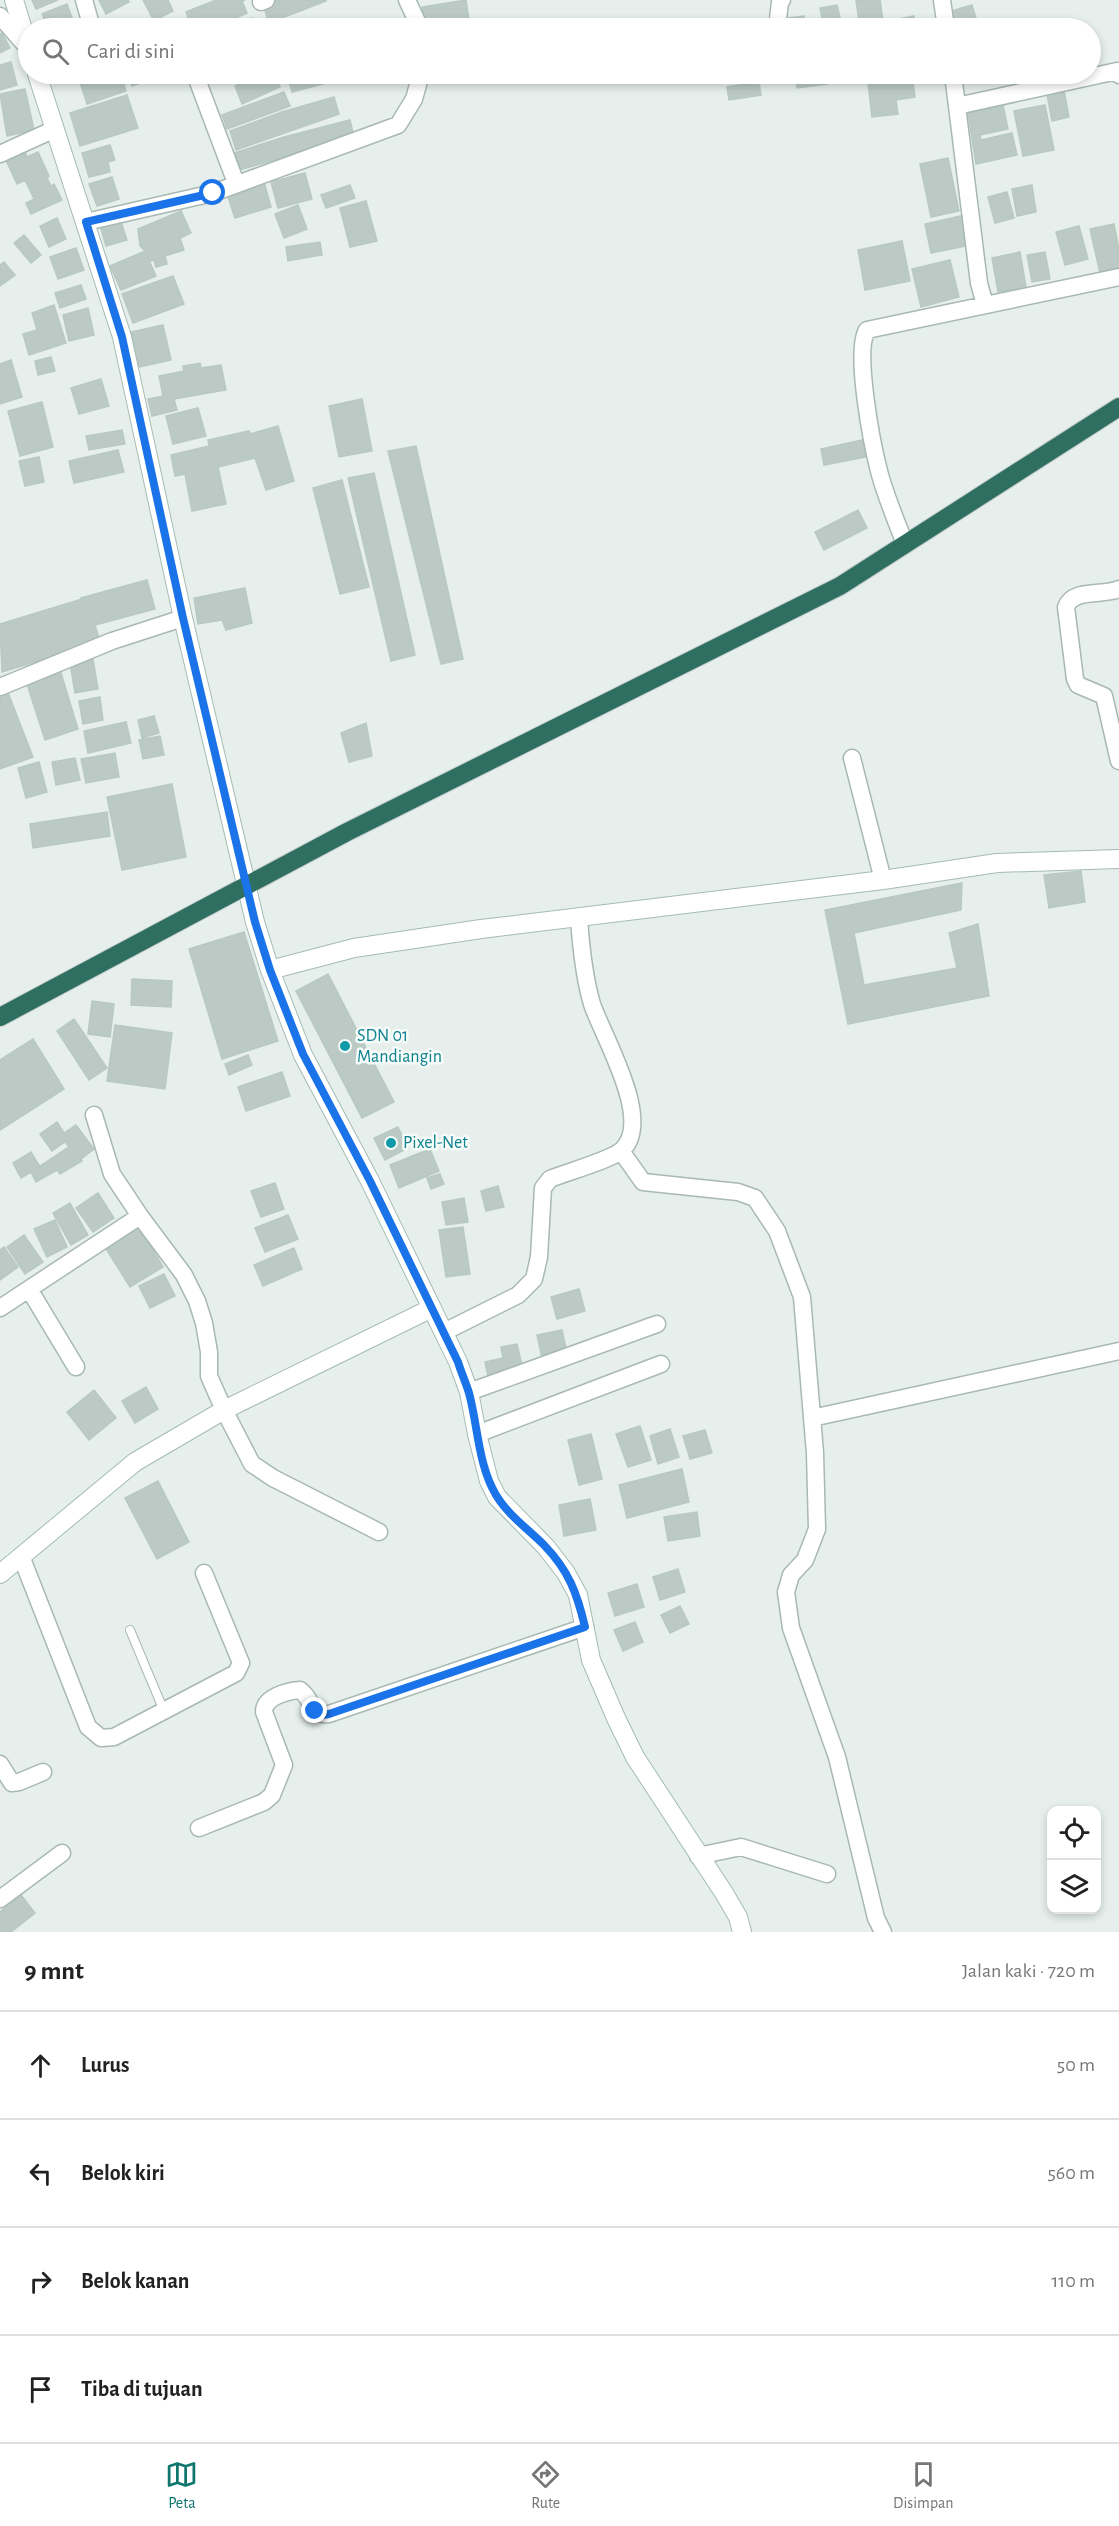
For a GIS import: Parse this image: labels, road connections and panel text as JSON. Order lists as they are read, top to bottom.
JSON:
{
  "places": ["SDN 01 Mandiangin", "Pixel-Net"],
  "page": {
    "search": "Cari di sini",
    "heading": ["9 mnt", "Jalan kaki · 720 m"],
    "list": [
      ["Lurus", "50 m"],
      ["Belok kiri", "560 m"],
      ["Belok kanan", "110 m"],
      "Tiba di tujuan"
    ],
    "nav": ["Peta", "Rute", "Disimpan"]
  }
}
